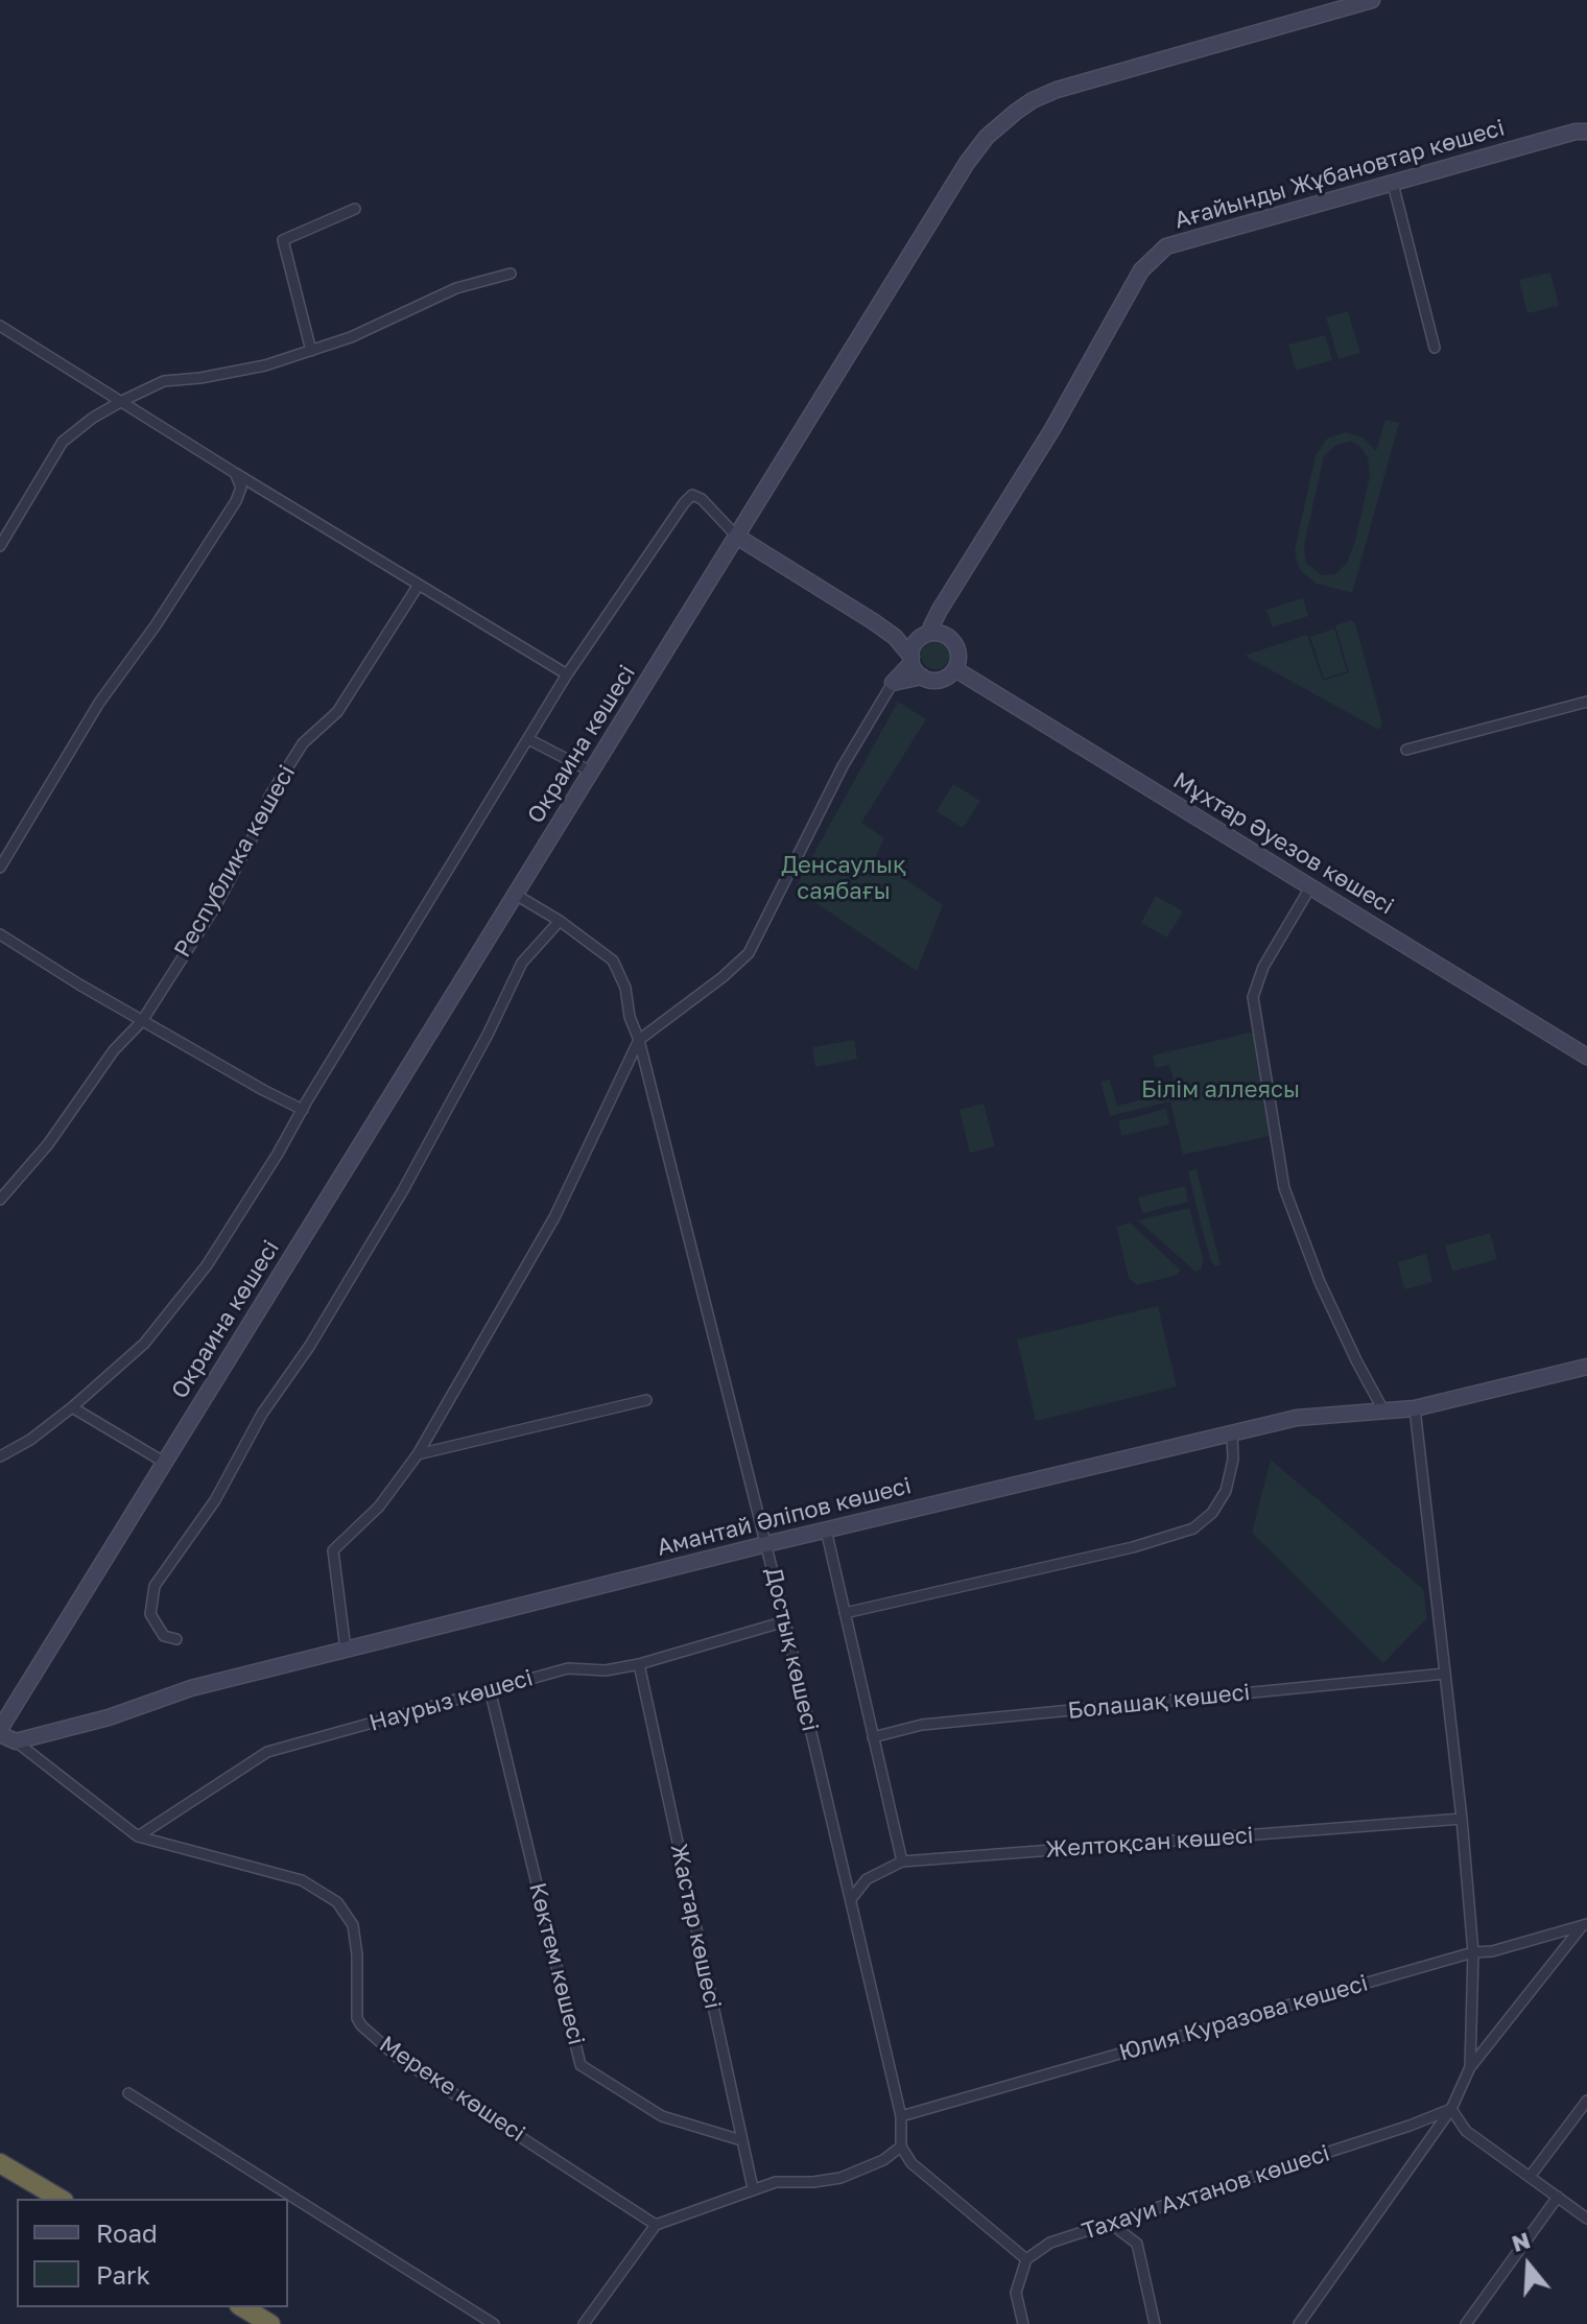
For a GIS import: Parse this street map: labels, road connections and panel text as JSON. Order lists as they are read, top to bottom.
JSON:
{
  "streets": {
    "main road": [
      "Ағайынды Жұбановтар көшесі",
      "Окраина көшесі",
      "Мұхтар Әуезов көшесі",
      "Амантай Әліпов көшесі"
    ],
    "street": [
      "Республика көшесі",
      "Достық көшесі",
      "Наурыз көшесі",
      "Болашақ көшесі",
      "Желтоқсан көшесі",
      "Жастар көшесі",
      "Көктем көшесі",
      "Юлия Куразова көшесі",
      "Мереке көшесі",
      "Тахауи Ахтанов көшесі"
    ]
  },
  "crossings": [
    ["Ағайынды Жұбановтар көшесі", "Мұхтар Әуезов көшесі"],
    ["Окраина көшесі", "Достық көшесі"],
    ["Амантай Әліпов көшесі", "Достық көшесі"],
    ["Амантай Әліпов көшесі", "Мереке көшесі"],
    ["Достық көшесі", "Наурыз көшесі"],
    ["Достық көшесі", "Желтоқсан көшесі"],
    ["Достық көшесі", "Юлия Куразова көшесі"],
    ["Наурыз көшесі", "Жастар көшесі"],
    ["Наурыз көшесі", "Көктем көшесі"],
    ["Наурыз көшесі", "Мереке көшесі"],
    ["Жастар көшесі", "Көктем көшесі"]
  ],
  "parks": ["Денсаулық саябағы", "Білім аллеясы"],
  "legend": ["Road", "Park"],
  "north": "top"
}
